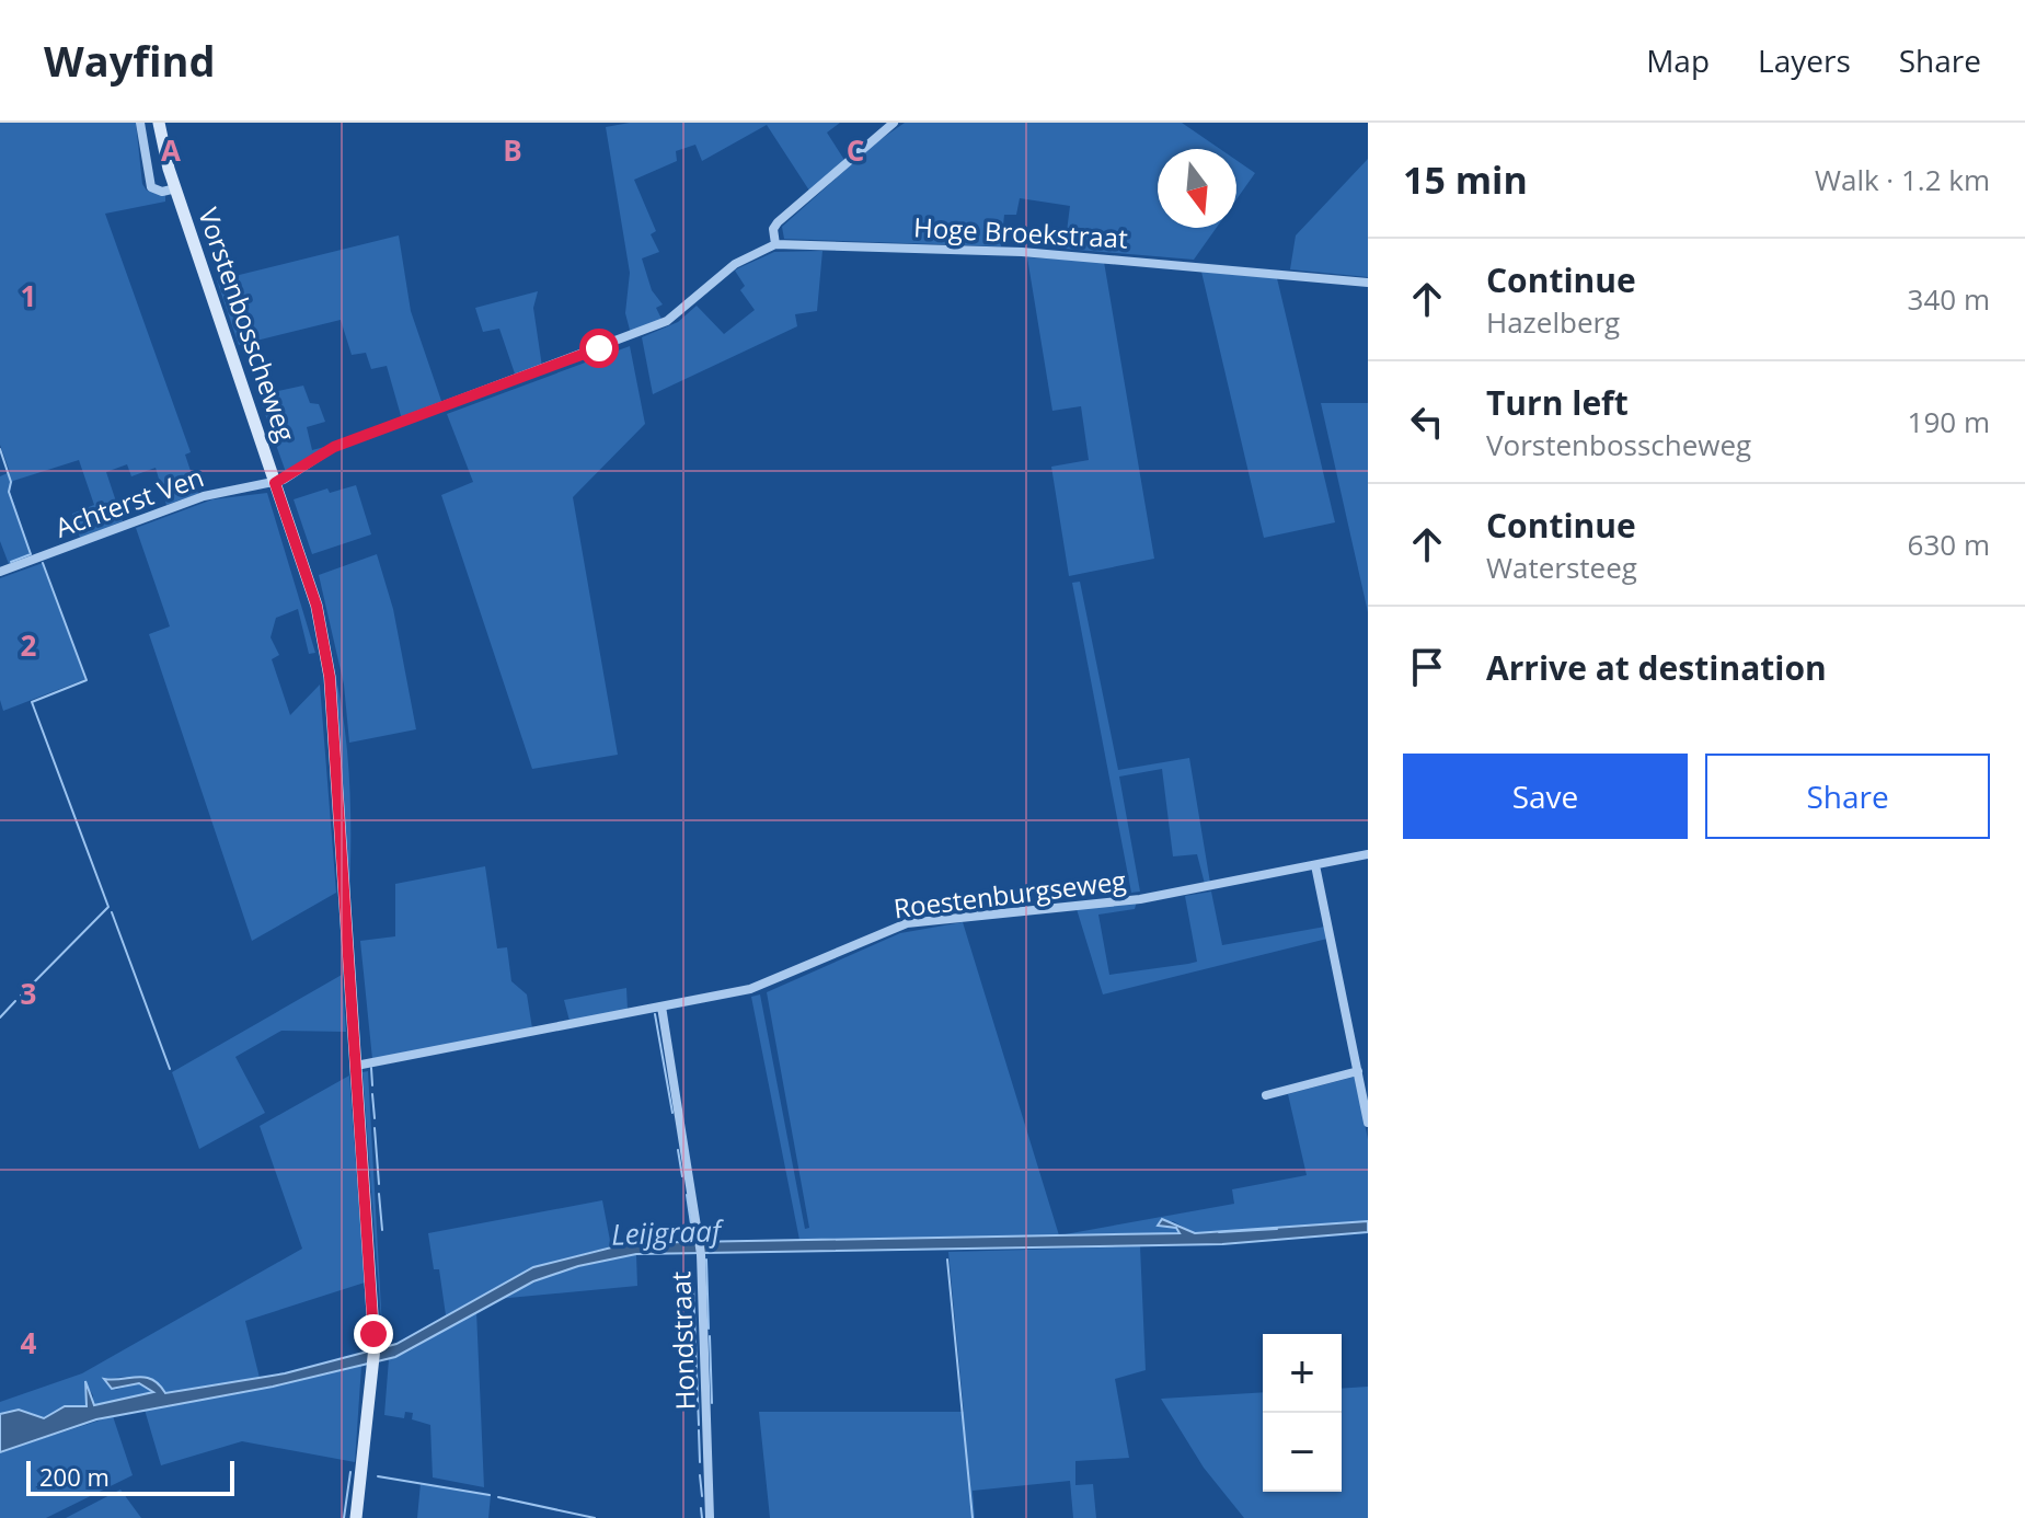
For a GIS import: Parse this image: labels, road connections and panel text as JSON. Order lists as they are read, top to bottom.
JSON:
{
  "streets": {
    "street": [
      "Hoge Broekstraat",
      "Vorstenbosscheweg",
      "Achterst Ven",
      "Roestenburgseweg",
      "Hondstraat"
    ]
  },
  "crossings": [
    ["Vorstenbosscheweg", "Achterst Ven"],
    ["Vorstenbosscheweg", "Roestenburgseweg"],
    ["Roestenburgseweg", "Hondstraat"]
  ],
  "water": ["Leijgraaf"],
  "scale_bar": "200 m",
  "north": "bottom",
  "page": {
    "header": "Wayfind",
    "nav": ["Map", "Layers", "Share"],
    "heading": ["15 min", "Walk · 1.2 km"],
    "list": [
      ["Continue", "Hazelberg", "340 m"],
      ["Turn left", "Vorstenbosscheweg", "190 m"],
      ["Continue", "Watersteeg", "630 m"],
      "Arrive at destination"
    ],
    "buttons": ["Save", "Share"],
    "map_buttons": ["+", "−"],
    "scale": "200 m"
  },
  "grid": {
    "columns": ["A", "B", "C"],
    "rows": [
      "1",
      "2",
      "3",
      "4"
    ]
  }
}
